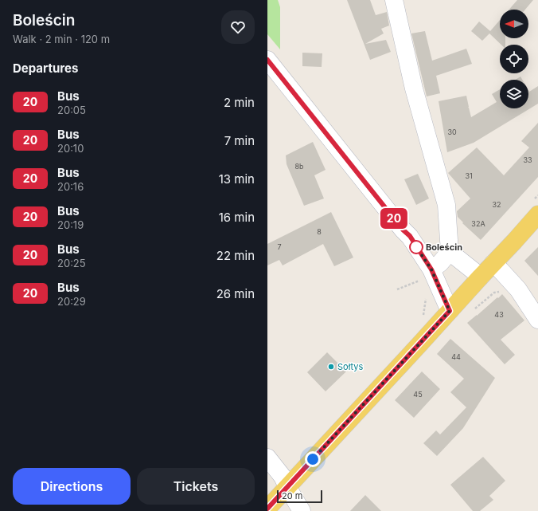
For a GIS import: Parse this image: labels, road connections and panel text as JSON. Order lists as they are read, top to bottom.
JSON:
{
  "places": ["Boleścin", "Sołtys"],
  "lines": ["bus line 20"],
  "house_numbers": [
    "30",
    "33",
    "8b",
    "31",
    "32",
    "32A",
    "8",
    "7",
    "43",
    "44",
    "45"
  ],
  "scale_bar": "20 m",
  "north": "left",
  "page": {
    "heading": [
      ["Boleścin", "Walk · 2 min · 120 m"],
      "Departures"
    ],
    "on_map": "20",
    "list": [
      {
        "mark": "20",
        "name": "Bus",
        "note": "20:05",
        "value": "2 min"
      },
      {
        "mark": "20",
        "name": "Bus",
        "note": "20:10",
        "value": "7 min"
      },
      {
        "mark": "20",
        "name": "Bus",
        "note": "20:16",
        "value": "13 min"
      },
      {
        "mark": "20",
        "name": "Bus",
        "note": "20:19",
        "value": "16 min"
      },
      {
        "mark": "20",
        "name": "Bus",
        "note": "20:25",
        "value": "22 min"
      },
      {
        "mark": "20",
        "name": "Bus",
        "note": "20:29",
        "value": "26 min"
      }
    ],
    "buttons": ["Directions", "Tickets"],
    "scale": "20 m"
  }
}
